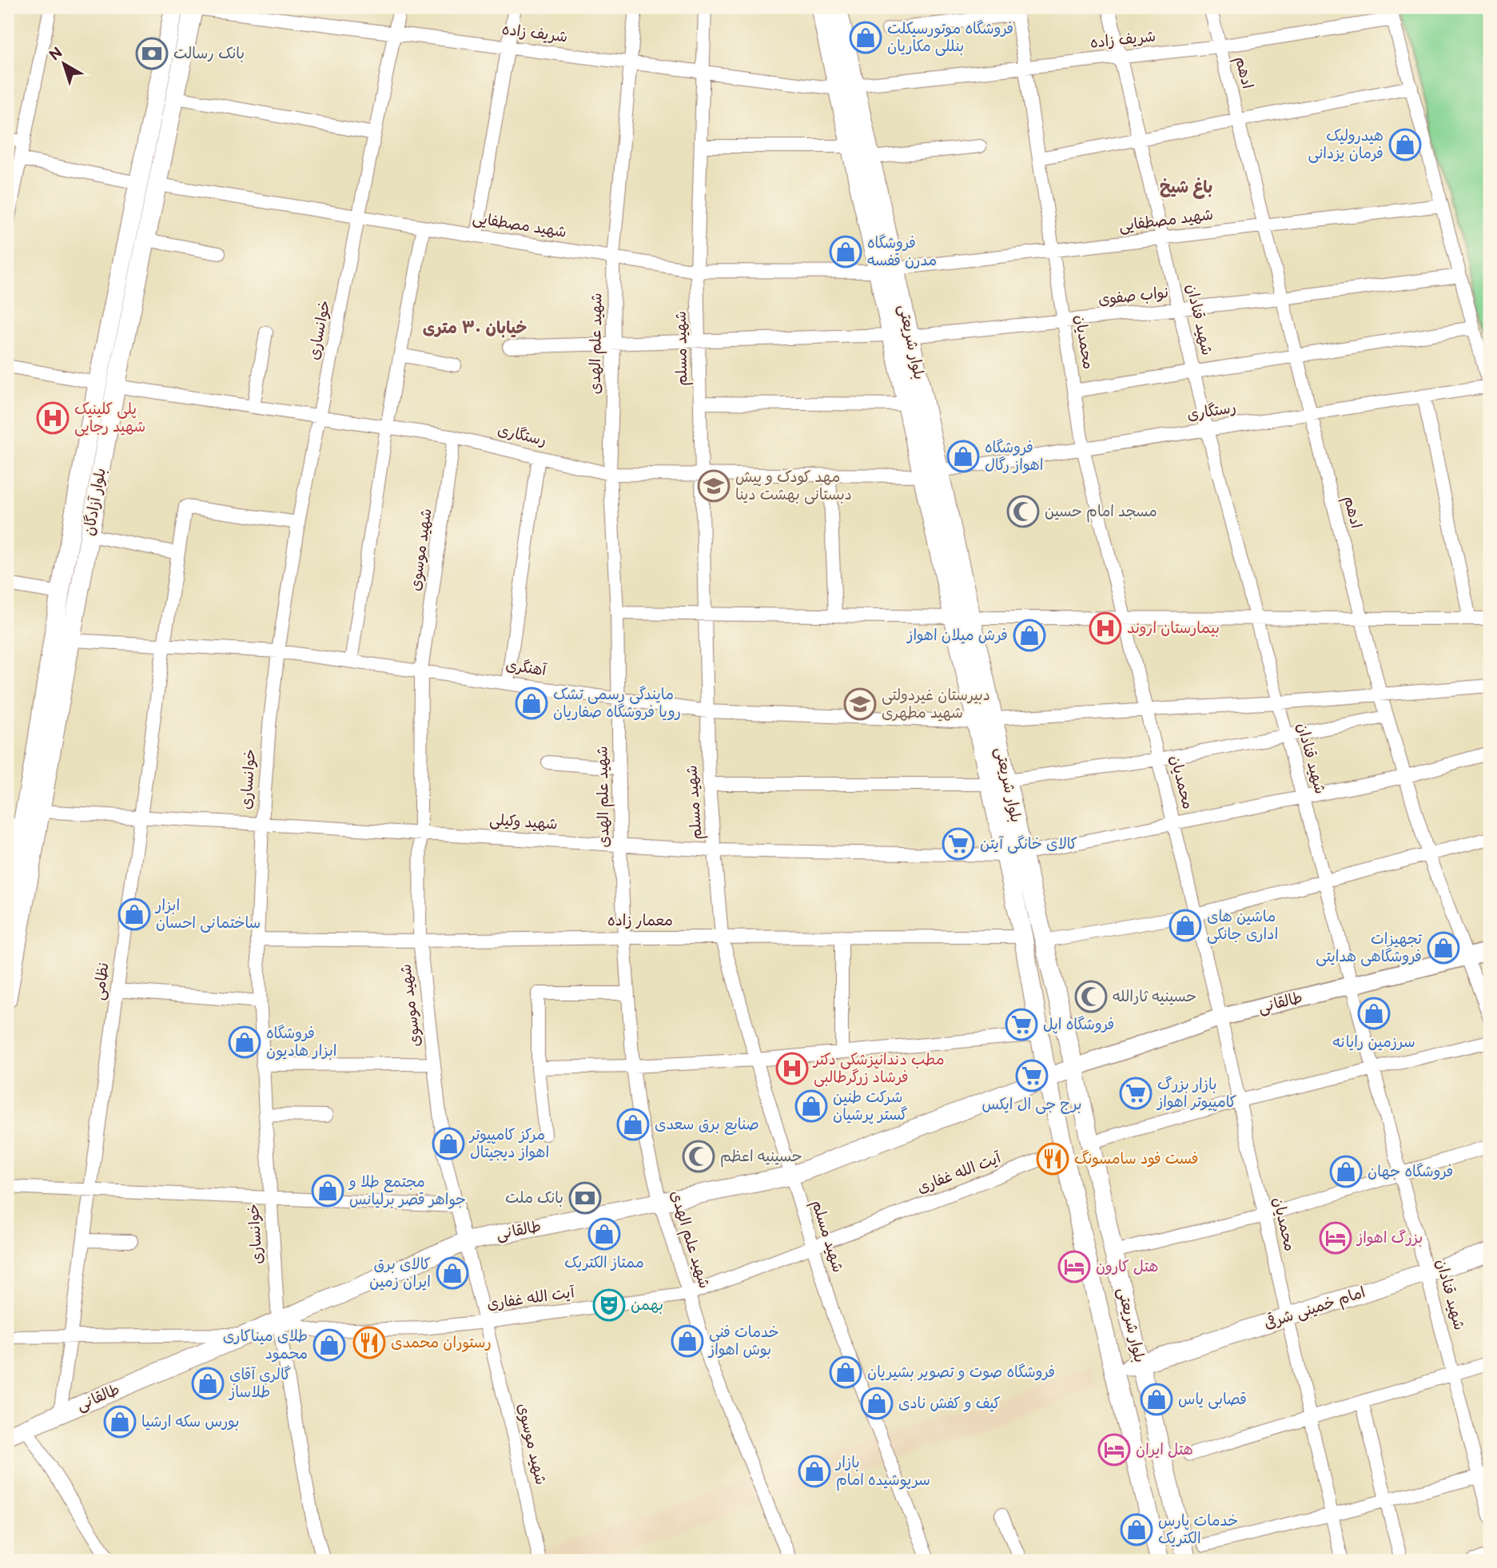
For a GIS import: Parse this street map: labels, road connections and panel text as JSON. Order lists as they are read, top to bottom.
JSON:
{
  "streets": {
    "main road": [
      "بلوار شریعتی",
      "بلوار آزادگان",
      "طالقانی",
      "امام خمینی شرقی"
    ],
    "street": [
      "شریف زاده",
      "ادهم",
      "شهید مصطفایی",
      "نواب صفوی",
      "شهید قنادان",
      "خوانساری",
      "محمدیان",
      "شهید علم الهدی",
      "شهید مسلم",
      "رستگاری",
      "شهید موسوی",
      "آهنگری",
      "شهید وکیلی",
      "معمار زاده",
      "نظامی",
      "آیت الله غفاری"
    ]
  },
  "crossings": [
    ["شریف زاده", "ادهم"],
    ["شریف زاده", "شهید قنادان"],
    ["شریف زاده", "خوانساری"],
    ["شریف زاده", "بلوار شریعتی"],
    ["شریف زاده", "محمدیان"],
    ["شریف زاده", "شهید علم الهدی"],
    ["شریف زاده", "شهید مسلم"],
    ["شریف زاده", "بلوار آزادگان"],
    ["ادهم", "شهید مصطفایی"],
    ["ادهم", "نواب صفوی"],
    ["ادهم", "رستگاری"],
    ["ادهم", "آهنگری"],
    ["ادهم", "شهید وکیلی"],
    ["ادهم", "طالقانی"],
    ["شهید مصطفایی", "شهید قنادان"],
    ["شهید مصطفایی", "خوانساری"],
    ["شهید مصطفایی", "بلوار شریعتی"],
    ["شهید مصطفایی", "محمدیان"],
    ["شهید مصطفایی", "شهید علم الهدی"],
    ["شهید مصطفایی", "شهید مسلم"],
    ["شهید مصطفایی", "بلوار آزادگان"],
    ["نواب صفوی", "شهید قنادان"],
    ["نواب صفوی", "بلوار شریعتی"],
    ["نواب صفوی", "محمدیان"],
    ["نواب صفوی", "شهید علم الهدی"],
    ["نواب صفوی", "شهید مسلم"],
    ["شهید قنادان", "رستگاری"],
    ["شهید قنادان", "آهنگری"],
    ["شهید قنادان", "شهید وکیلی"],
    ["شهید قنادان", "طالقانی"],
    ["شهید قنادان", "امام خمینی شرقی"],
    ["خوانساری", "رستگاری"],
    ["خوانساری", "آهنگری"],
    ["خوانساری", "شهید وکیلی"],
    ["خوانساری", "معمار زاده"],
    ["خوانساری", "نظامی"],
    ["خوانساری", "طالقانی"],
    ["خوانساری", "آیت الله غفاری"],
    ["بلوار شریعتی", "رستگاری"],
    ["بلوار شریعتی", "آهنگری"],
    ["بلوار شریعتی", "شهید وکیلی"],
    ["بلوار شریعتی", "معمار زاده"],
    ["بلوار شریعتی", "طالقانی"],
    ["بلوار شریعتی", "آیت الله غفاری"],
    ["بلوار شریعتی", "امام خمینی شرقی"],
    ["محمدیان", "رستگاری"],
    ["محمدیان", "آهنگری"],
    ["محمدیان", "شهید وکیلی"],
    ["محمدیان", "طالقانی"],
    ["محمدیان", "امام خمینی شرقی"],
    ["شهید علم الهدی", "رستگاری"],
    ["شهید علم الهدی", "آهنگری"],
    ["شهید علم الهدی", "شهید وکیلی"],
    ["شهید علم الهدی", "معمار زاده"],
    ["شهید علم الهدی", "طالقانی"],
    ["شهید علم الهدی", "آیت الله غفاری"],
    ["شهید مسلم", "رستگاری"],
    ["شهید مسلم", "آهنگری"],
    ["شهید مسلم", "شهید وکیلی"],
    ["شهید مسلم", "معمار زاده"],
    ["شهید مسلم", "طالقانی"],
    ["شهید مسلم", "آیت الله غفاری"],
    ["رستگاری", "بلوار آزادگان"],
    ["رستگاری", "شهید موسوی"],
    ["بلوار آزادگان", "آهنگری"],
    ["بلوار آزادگان", "شهید وکیلی"],
    ["شهید موسوی", "آهنگری"],
    ["شهید موسوی", "شهید وکیلی"],
    ["شهید موسوی", "معمار زاده"],
    ["شهید موسوی", "طالقانی"],
    ["شهید موسوی", "آیت الله غفاری"],
    ["آهنگری", "نظامی"],
    ["شهید وکیلی", "نظامی"],
    ["نظامی", "طالقانی"],
    ["طالقانی", "آیت الله غفاری"]
  ],
  "districts": ["باغ شیخ", "خیابان ۳۰ متری"],
  "places": {
    "shop": [
      "فروشگاه موتورسیکلت بنللی مکاریان",
      "هیدرولیک فرمان یزدانی",
      "فروشگاه مدرن قفسه",
      "فروشگاه اهواز رگال",
      "فرش میلان اهواز",
      "مایندگی رسمی تشک رویا فروشگاه صفاریان",
      "ابزار ساختمانی احسان",
      "ماشین های اداری جانکی",
      "تجهیزات فروشگاهی هدایتی",
      "سرزمین رایانه",
      "فروشگاه ابزار هادیون",
      "شرکت طنین گستر پرشیان",
      "صنایع برق سعدی",
      "مرکز کامپیوتر اهواز دیجیتال",
      "فروشگاه جهان",
      "مجتمع طلا و جواهر قصر برليانس",
      "ممتاز الکتریک",
      "کالای برق ایران زمین",
      "خدمات فنی بوش اهواز",
      "طلای میناکاری محمود",
      "فروشگاه صوت و تصویر بشیریان",
      "گالري آقاي طلاساز",
      "قصابی یاس",
      "کیف و کفش نادی",
      "بورس سکه ارشیا",
      "بازار سرپوشیده امام",
      "خدمات پارس الکتریک"
    ],
    "bank": ["بانک رسالت", "بانک ملت"],
    "hospital": ["پلی کلینیک شهید رجایی", "بیمارستان اروند", "مطب دندانپزشکی دکتر فرشاد زرگرطالبی"],
    "school or university": ["مهد کودک و پیش دبستانی بهشت دینا", "دبیرستان غیردولتی شهید مطهری"],
    "mosque": ["مسجد امام حسین", "حسینیه ثارالله", "حسینیه اعظم"],
    "supermarket": [
      "کالای خانگی آیتن",
      "فروشگاه اپل",
      "برج جی ال ایکس",
      "بازار بزرگ کامپیوتر اهواز"
    ],
    "restaurant": ["فست فود سامسونگ", "رستوران محمدی"],
    "hotel": ["بزرگ اهواز", "هتل کارون", "هتل ایران"],
    "theatre": ["بهمن"]
  },
  "north": "top left"
}
